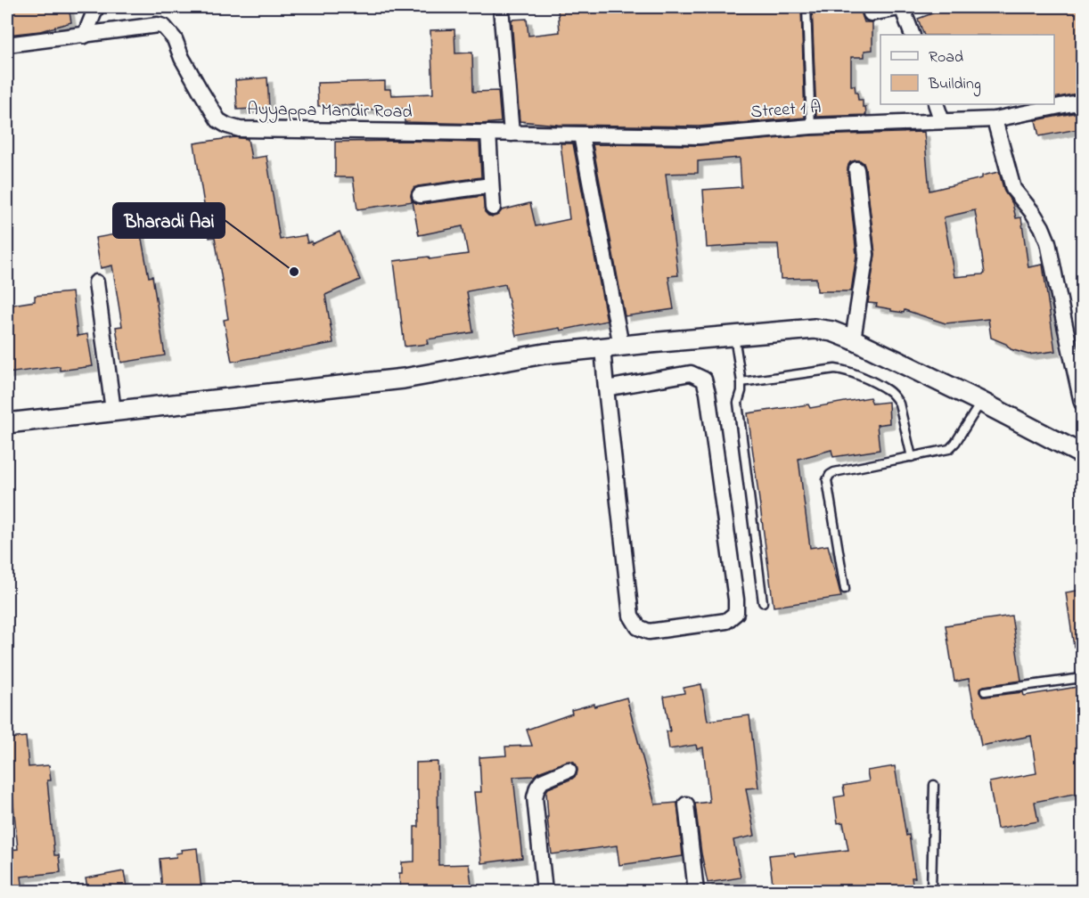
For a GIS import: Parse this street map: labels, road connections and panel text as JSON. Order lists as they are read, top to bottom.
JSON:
{
  "streets": {
    "street": ["Street 1 A", "Ayyappa Mandir Road"]
  },
  "crossings": [
    ["Street 1 A", "Ayyappa Mandir Road"]
  ],
  "places": ["Bharadi Aai"],
  "legend": ["Road", "Building"]
}
